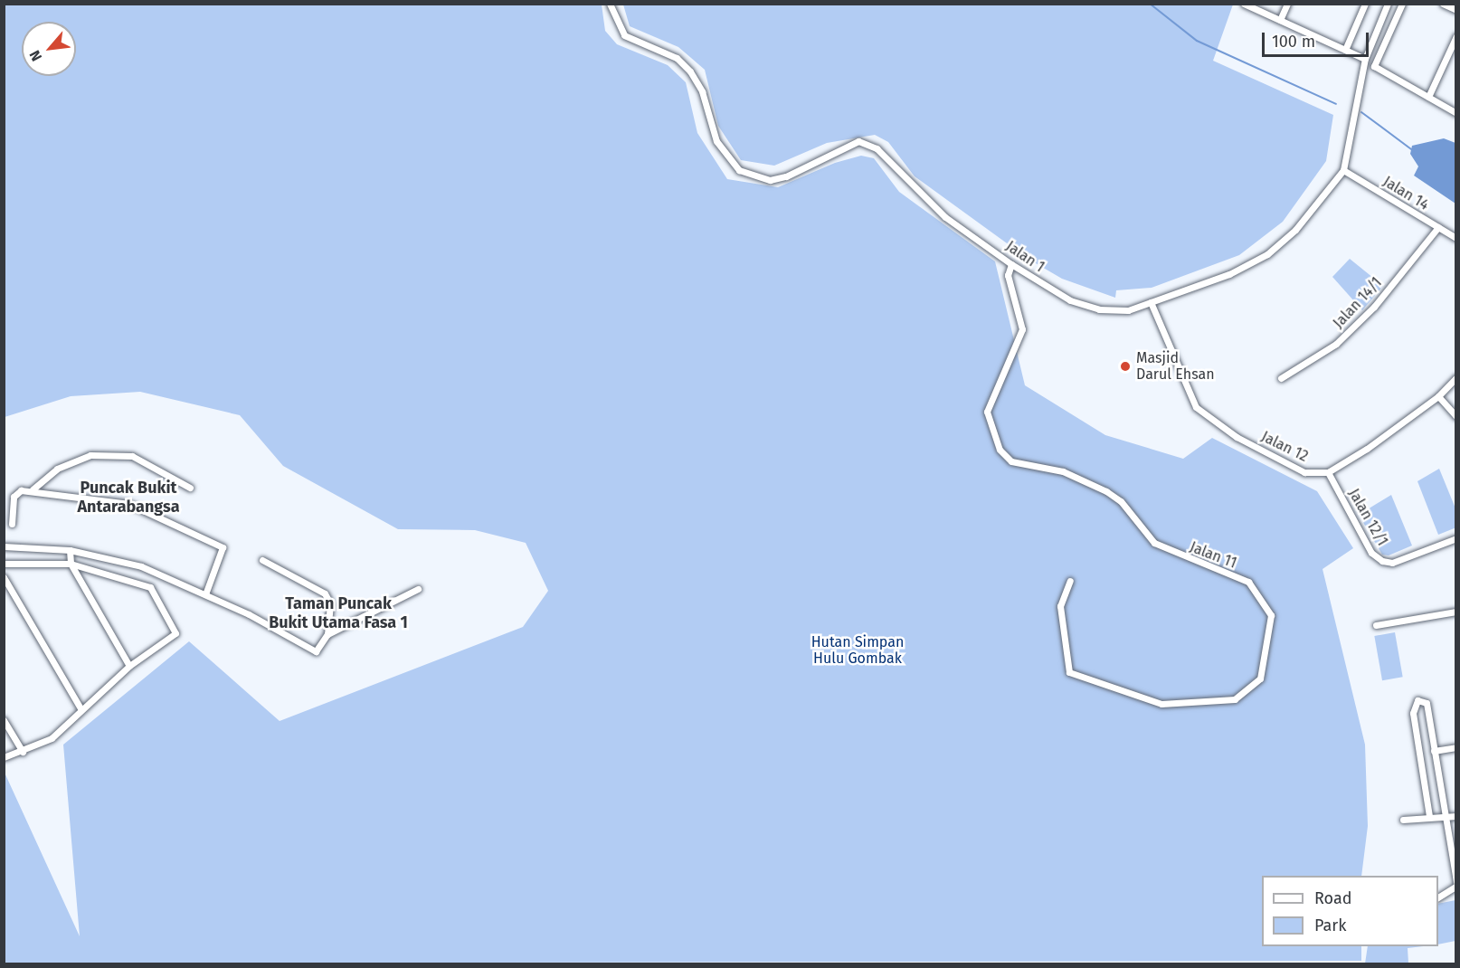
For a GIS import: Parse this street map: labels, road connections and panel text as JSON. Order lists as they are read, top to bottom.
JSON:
{
  "streets": {
    "street": [
      "Jalan 14",
      "Jalan 1",
      "Jalan 14/1",
      "Jalan 12",
      "Jalan 12/1",
      "Jalan 11"
    ]
  },
  "crossings": [
    ["Jalan 14", "Jalan 1"],
    ["Jalan 14", "Jalan 14/1"],
    ["Jalan 1", "Jalan 12"],
    ["Jalan 1", "Jalan 11"],
    ["Jalan 12", "Jalan 12/1"]
  ],
  "districts": ["Puncak Bukit Antarabangsa", "Taman Puncak Bukit Utama Fasa 1"],
  "parks": ["Hutan Simpan Hulu Gombak"],
  "places": ["Masjid Darul Ehsan"],
  "legend": ["Road", "Park"],
  "scale_bar": "100 m",
  "north": "bottom left"
}
